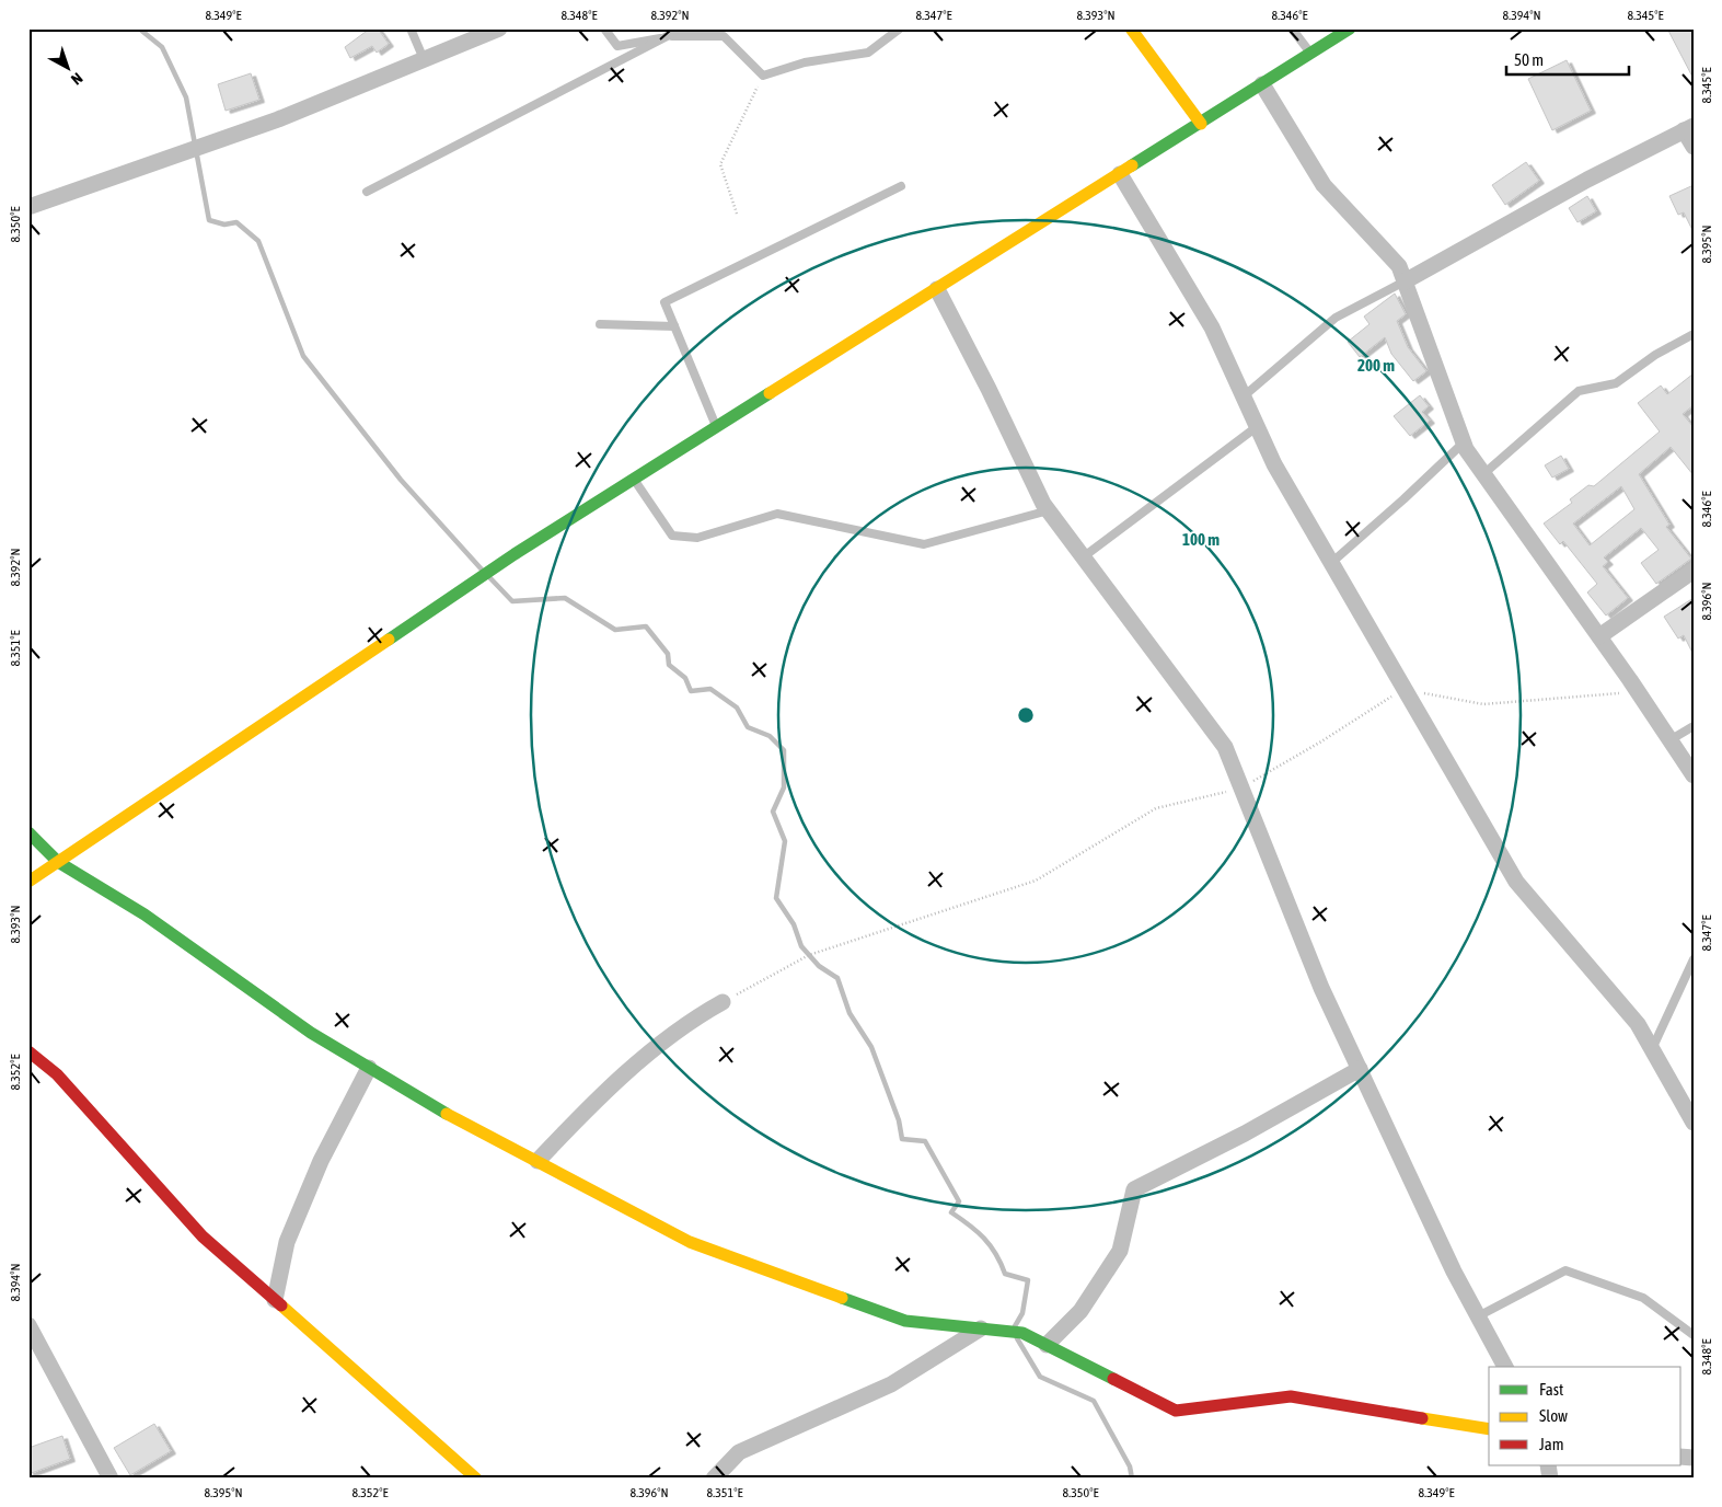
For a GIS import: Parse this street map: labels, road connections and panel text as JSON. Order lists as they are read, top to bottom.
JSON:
{
  "legend": ["Fast", "Slow", "Jam"],
  "scale_bar": "50 m",
  "north": "bottom right",
  "coordinates": [
    "8.349°E",
    "8.348°E",
    "8.392°N",
    "8.347°E",
    "8.393°N",
    "8.346°E",
    "8.394°N",
    "8.345°E",
    "8.350°E",
    "8.395°N",
    "8.396°N",
    "8.351°E",
    "8.352°E"
  ],
  "rings": ["200 m", "100 m"]
}
